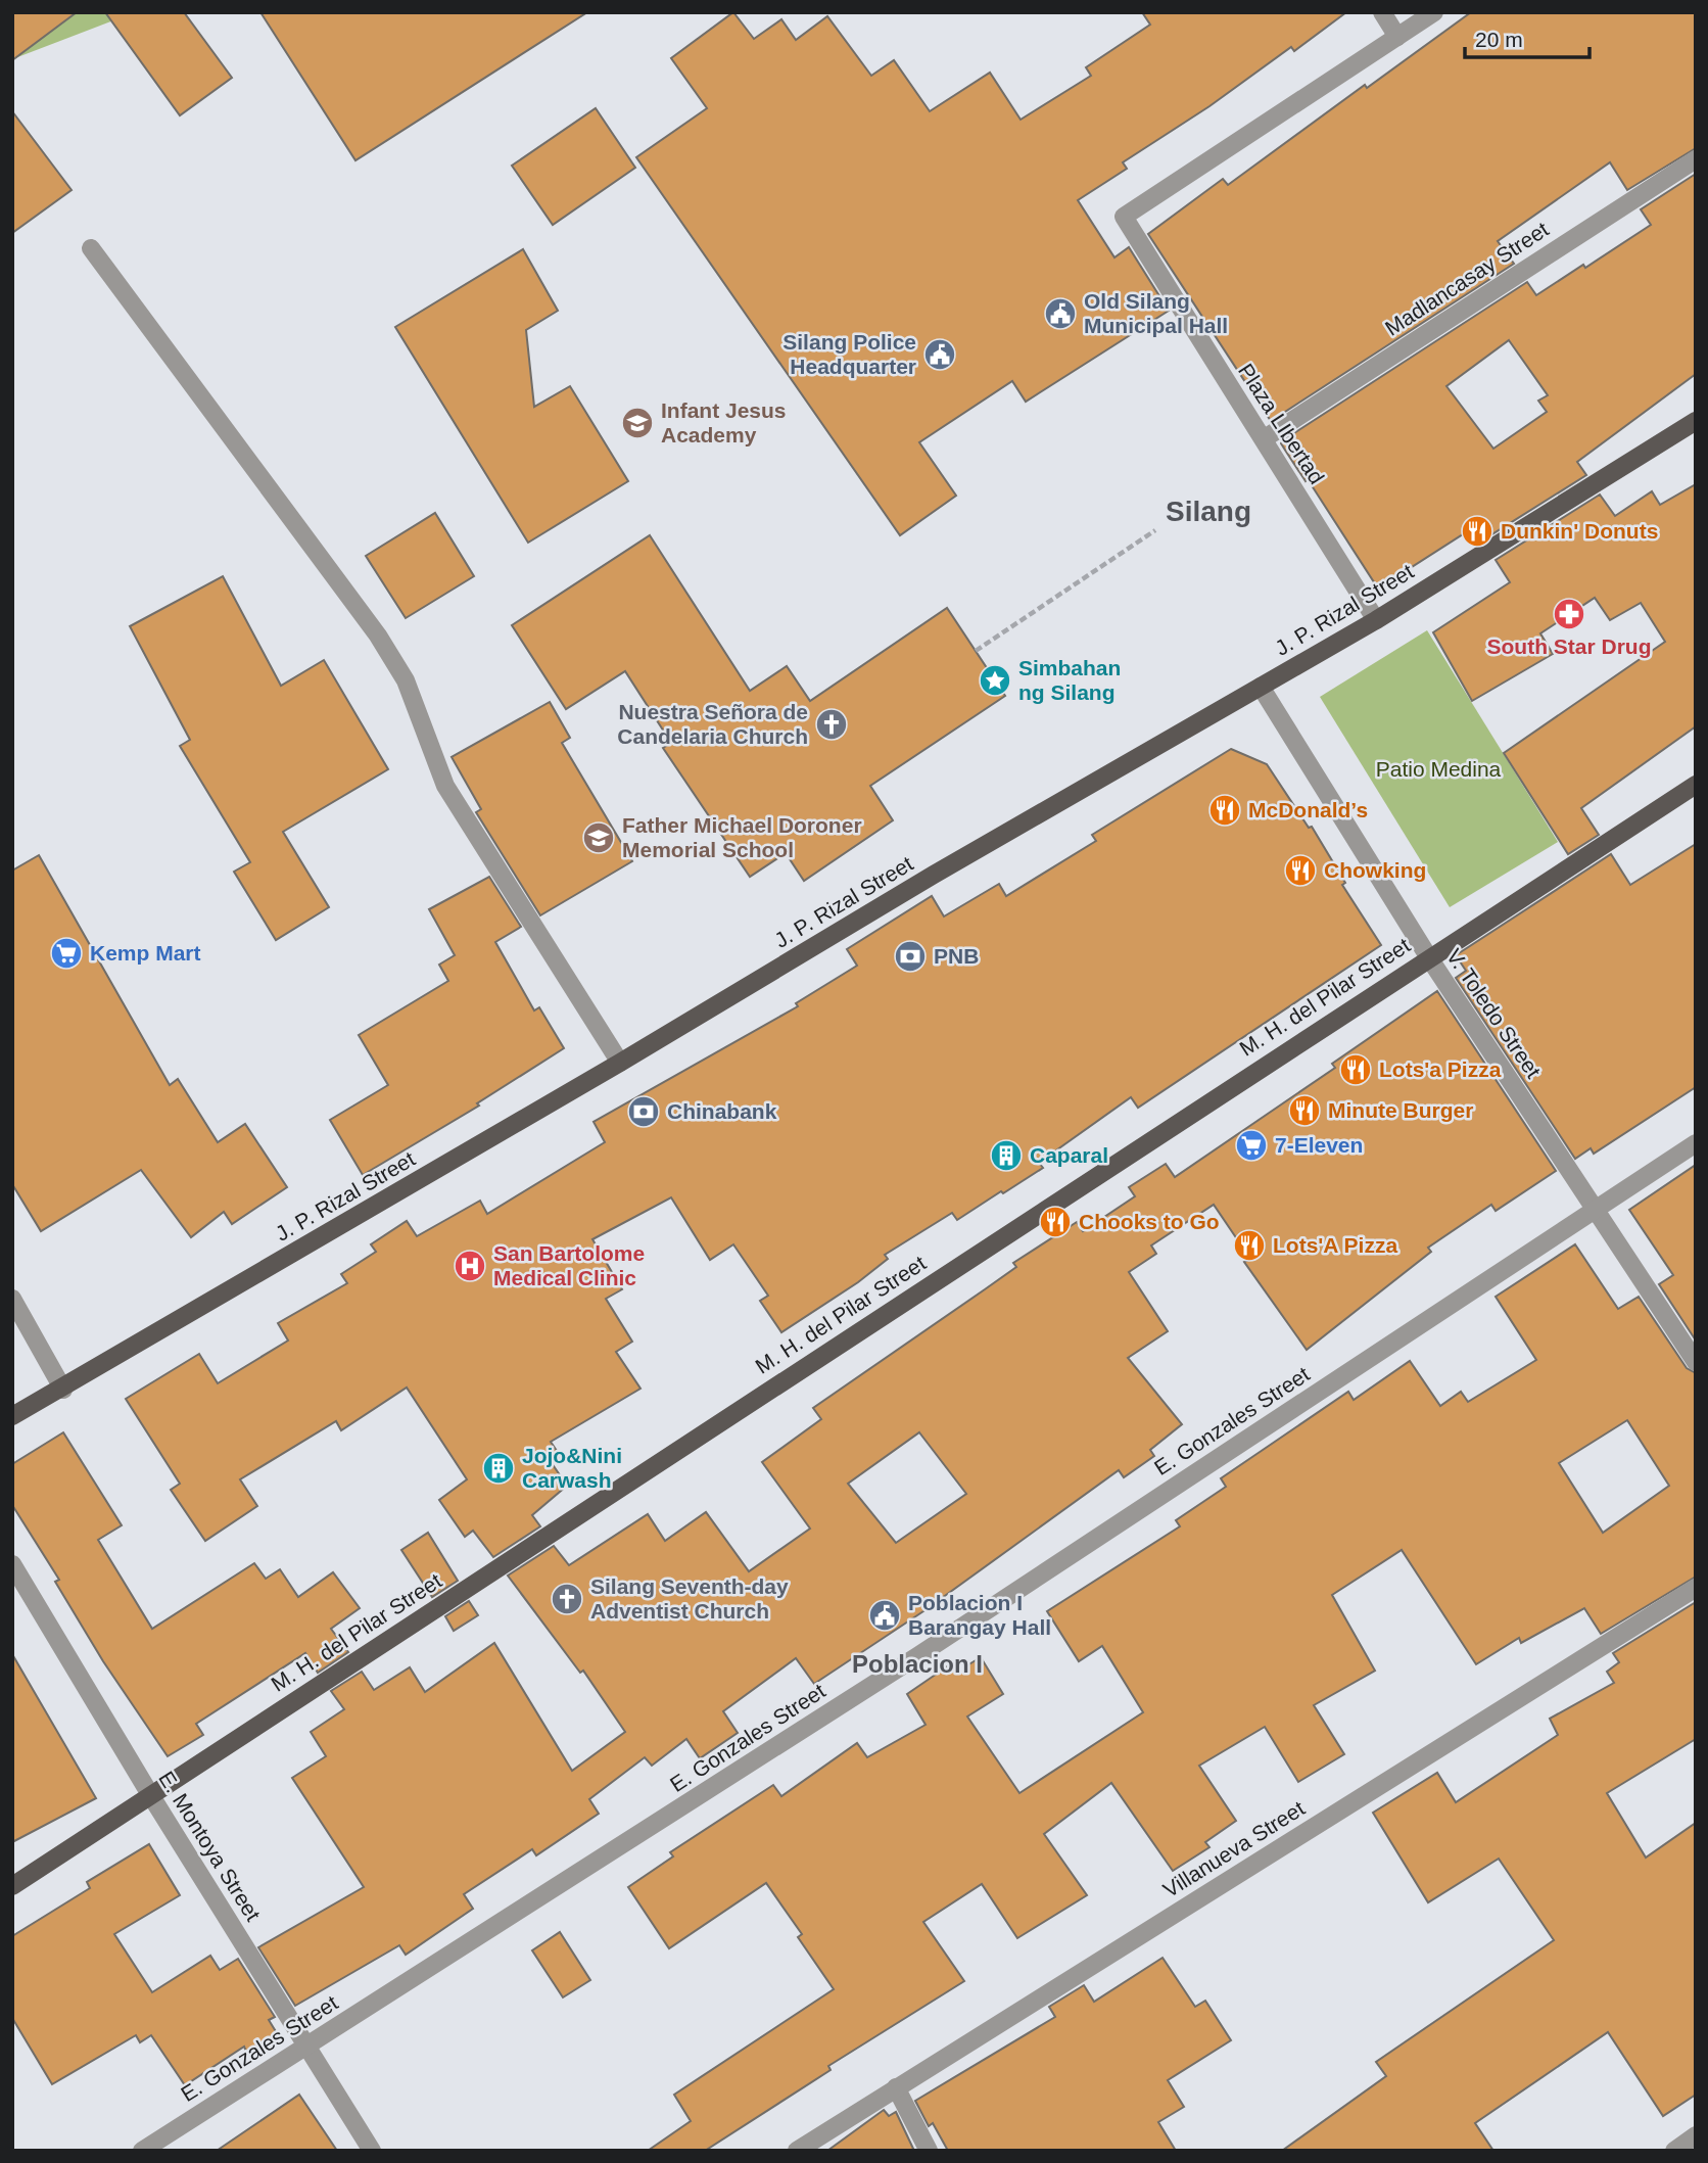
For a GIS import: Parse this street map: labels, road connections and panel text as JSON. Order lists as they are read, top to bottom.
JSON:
{
  "streets": {
    "main road": ["J. P. Rizal Street", "M. H. del Pilar Street"],
    "street": [
      "Madlancasay Street",
      "Plaza LIbertad",
      "V. Toledo Street",
      "E. Gonzales Street",
      "E. Montoya Street",
      "Villanueva Street"
    ]
  },
  "crossings": [
    ["Madlancasay Street", "Plaza LIbertad"],
    ["Plaza LIbertad", "J. P. Rizal Street"],
    ["J. P. Rizal Street", "V. Toledo Street"],
    ["M. H. del Pilar Street", "V. Toledo Street"],
    ["M. H. del Pilar Street", "E. Montoya Street"],
    ["V. Toledo Street", "E. Gonzales Street"],
    ["E. Gonzales Street", "E. Montoya Street"]
  ],
  "districts": ["Silang", "Poblacion I"],
  "parks": ["Patio Medina"],
  "places": {
    "public building": ["Old Silang Municipal Hall", "Silang Police Headquarter", "Poblacion I Barangay Hall"],
    "school or university": ["Infant Jesus Academy", "Father Michael Doroner Memorial School"],
    "restaurant": [
      "Dunkin' Donuts",
      "McDonald’s",
      "Chowking",
      "Lots'a Pizza",
      "Minute Burger",
      "Chooks to Go",
      "Lots'A Pizza"
    ],
    "pharmacy": ["South Star Drug"],
    "place": ["Simbahan ng Silang"],
    "church": ["Nuestra Señora de Candelaria Church", "Silang Seventh-day Adventist Church"],
    "supermarket": ["Kemp Mart", "7-Eleven"],
    "bank": ["PNB", "Chinabank"],
    "building": ["Caparal", "Jojo&Nini Carwash"],
    "hospital": ["San Bartolome Medical Clinic"]
  },
  "scale_bar": "20 m"
}
